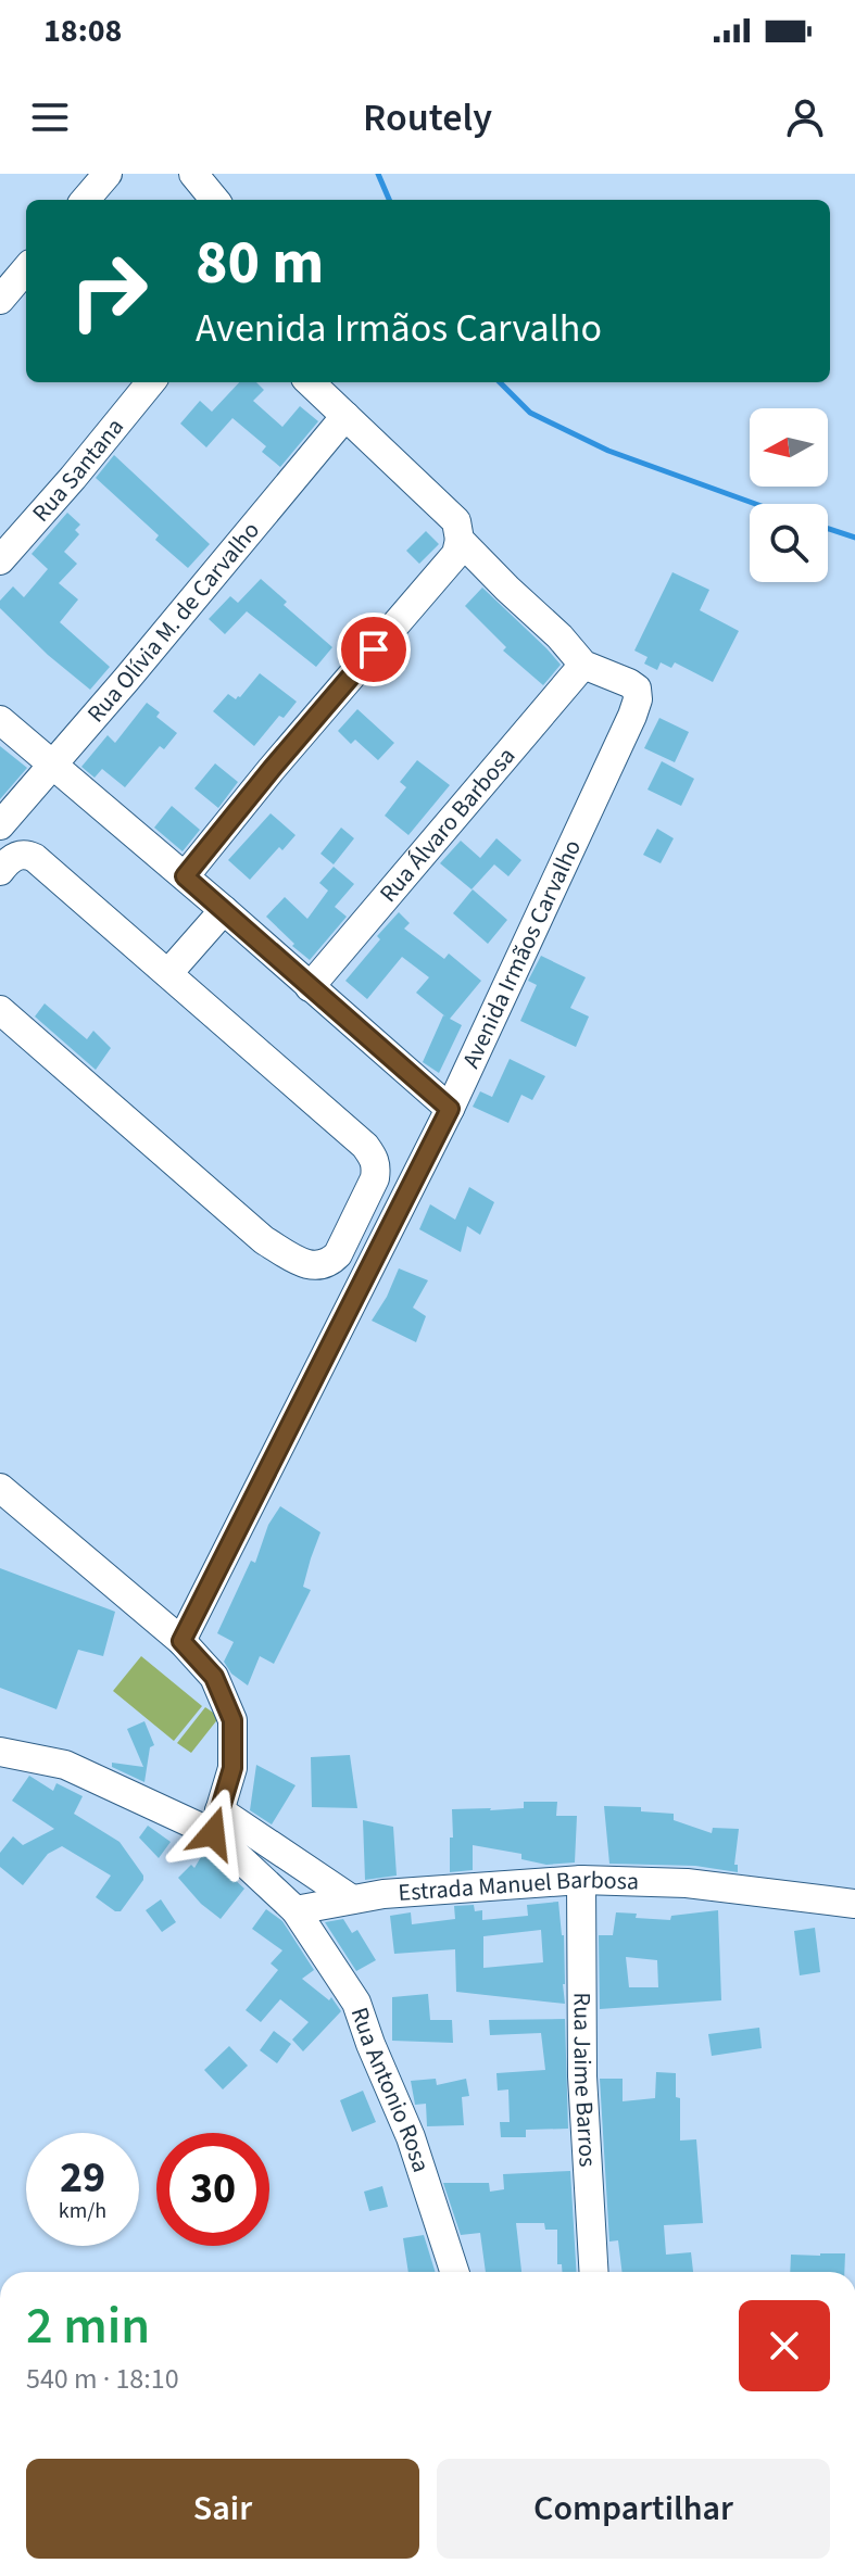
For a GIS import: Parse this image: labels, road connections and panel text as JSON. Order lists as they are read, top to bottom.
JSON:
{
  "streets": {
    "street": [
      "Rua Santana",
      "Rua Olívia M. de Carvalho",
      "Rua Álvaro Barbosa",
      "Avenida Irmãos Carvalho",
      "Estrada Manuel Barbosa",
      "Rua Jaime Barros",
      "Rua Antonio Rosa"
    ]
  },
  "crossings": [
    ["Rua Álvaro Barbosa", "Avenida Irmãos Carvalho"],
    ["Estrada Manuel Barbosa", "Rua Jaime Barros"],
    ["Estrada Manuel Barbosa", "Rua Antonio Rosa"]
  ],
  "north": "left",
  "page": {
    "status": "18:08",
    "header": "Routely",
    "turn": ["80 m", "Avenida Irmãos Carvalho"],
    "speed": "29 km/h",
    "limit": "30",
    "heading": ["2 min", "540 m · 18:10"],
    "buttons": ["Sair", "Compartilhar"]
  }
}
